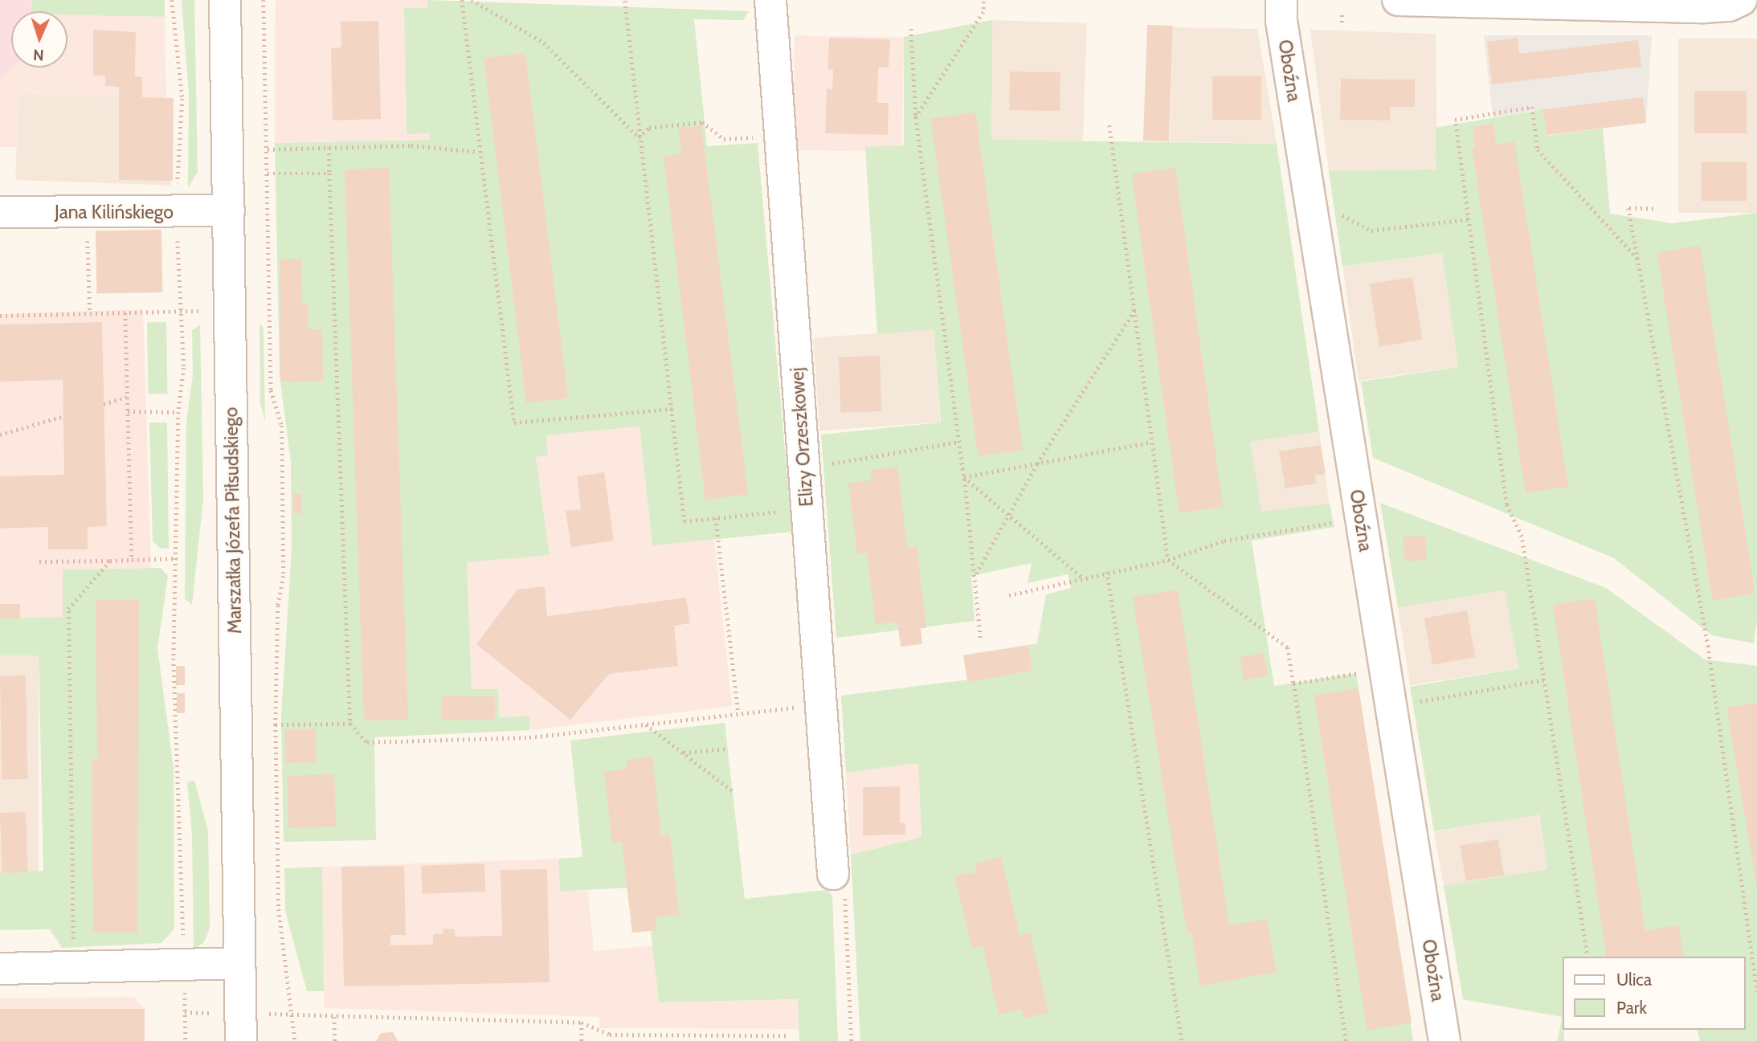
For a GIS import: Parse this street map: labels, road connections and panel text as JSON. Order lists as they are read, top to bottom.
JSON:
{
  "streets": {
    "street": [
      "Oboźna",
      "Jana Kilińskiego",
      "Elizy Orzeszkowej",
      "Marszałka Józefa Piłsudskiego"
    ]
  },
  "crossings": [
    ["Jana Kilińskiego", "Marszałka Józefa Piłsudskiego"]
  ],
  "legend": ["Ulica", "Park"],
  "north": "bottom"
}
